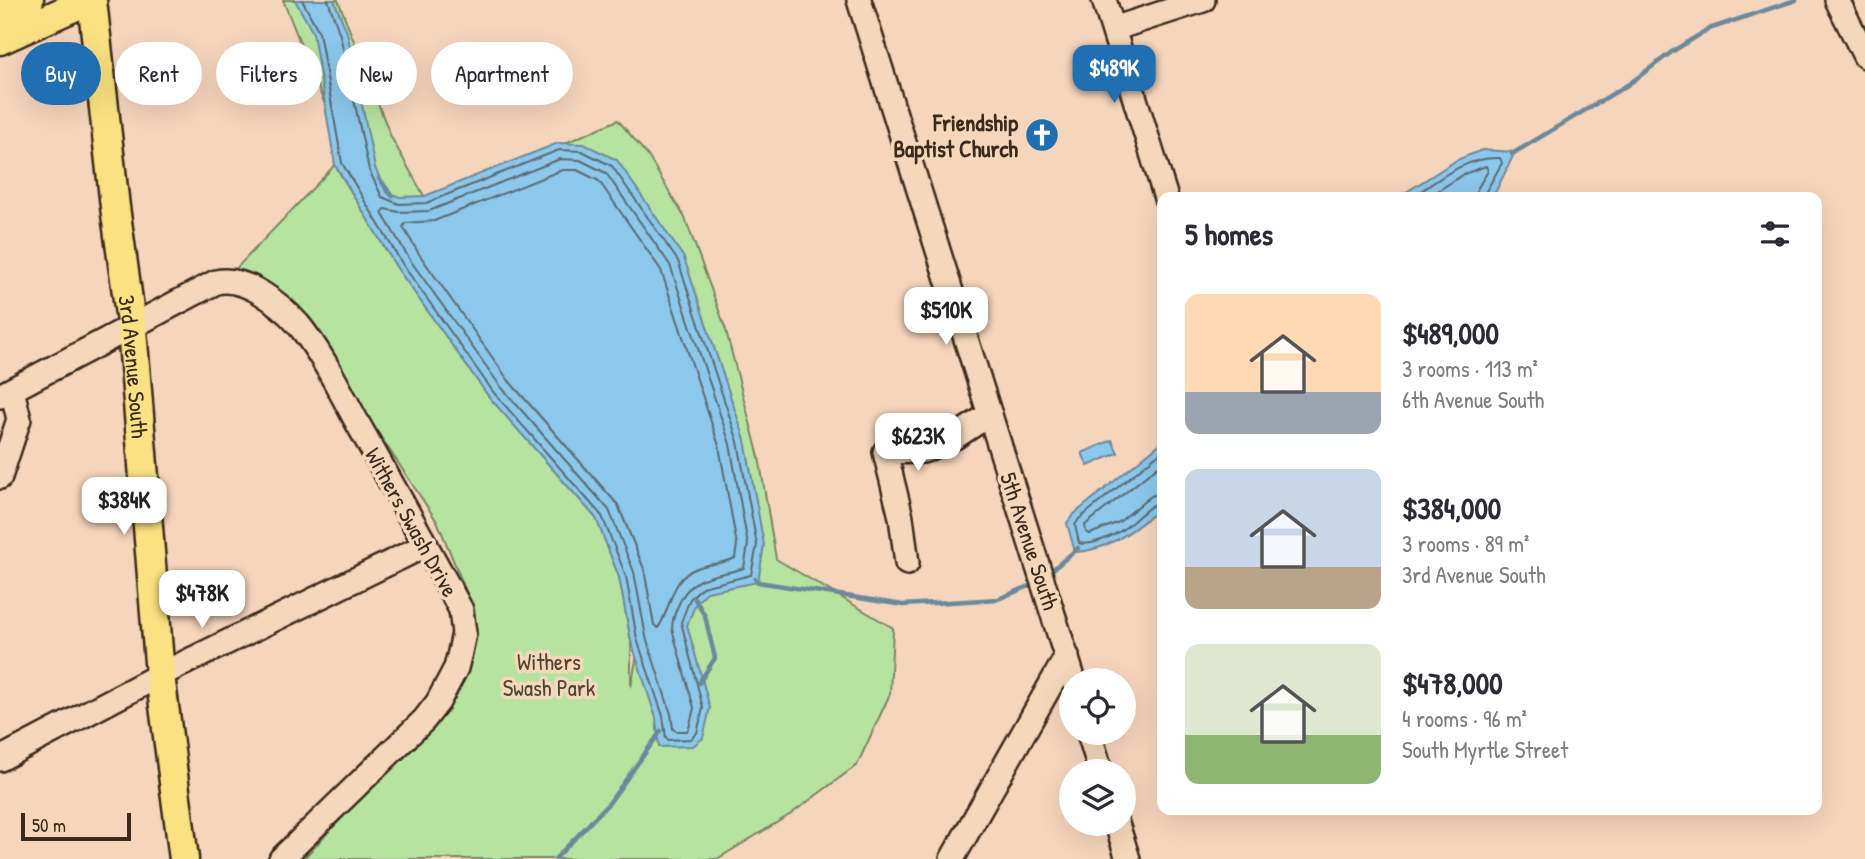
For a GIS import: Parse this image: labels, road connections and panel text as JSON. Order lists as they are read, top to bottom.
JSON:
{
  "streets": {
    "main road": ["3rd Avenue South"],
    "street": ["Withers Swash Drive", "5th Avenue South"]
  },
  "crossings": [
    ["3rd Avenue South", "Withers Swash Drive"]
  ],
  "parks": ["Withers Swash Park"],
  "places": {
    "church": ["Friendship Baptist Church"]
  },
  "scale_bar": "50 m",
  "page": {
    "chip": [
      "Buy",
      "Rent",
      "Filters",
      "New",
      "Apartment"
    ],
    "price": [
      "$489K",
      "$510K",
      "$623K",
      "$384K",
      "$478K"
    ],
    "heading": "5 homes",
    "list": [
      {
        "name": "$489,000",
        "note": "3 rooms · 113 m² · 6th Avenue South"
      },
      {
        "name": "$384,000",
        "note": "3 rooms · 89 m² · 3rd Avenue South"
      },
      {
        "name": "$478,000",
        "note": "4 rooms · 96 m² · South Myrtle Street"
      }
    ],
    "scale": "50 m"
  }
}
